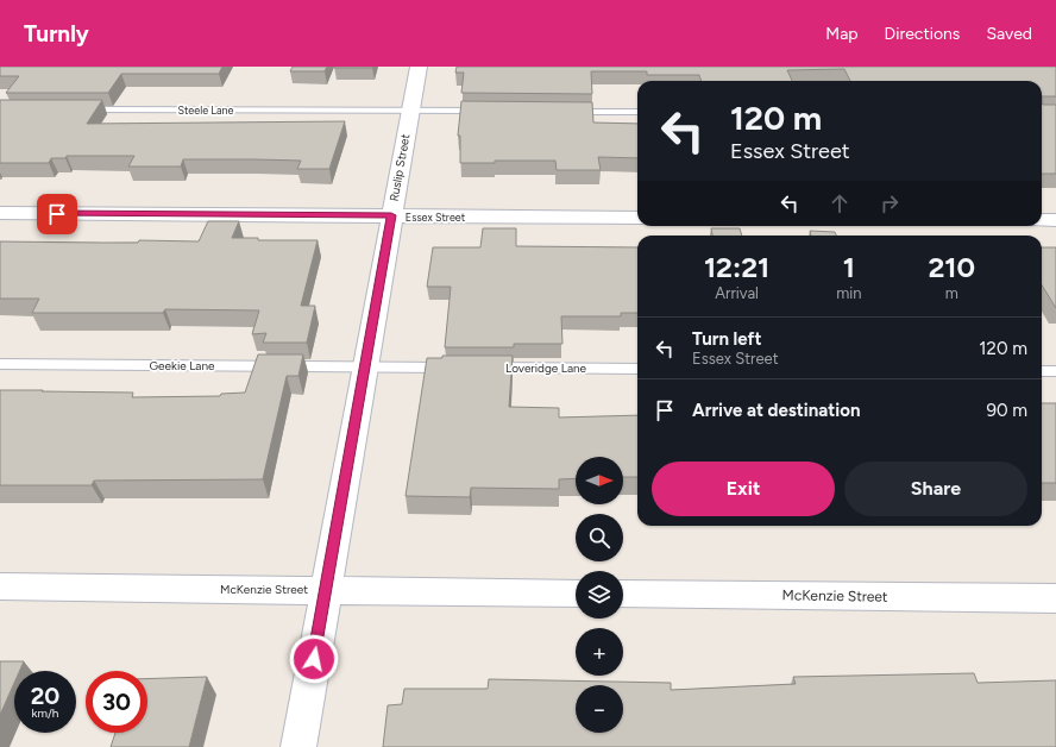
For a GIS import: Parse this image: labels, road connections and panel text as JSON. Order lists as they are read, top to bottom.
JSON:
{
  "streets": {
    "street": ["Ruslip Street", "Essex Street", "McKenzie Street"],
    "lane": ["Steele Lane", "Geekie Lane", "Loveridge Lane"]
  },
  "crossings": [
    ["Steele Lane", "Ruslip Street"],
    ["Ruslip Street", "Essex Street"],
    ["Ruslip Street", "Geekie Lane"],
    ["Ruslip Street", "McKenzie Street"]
  ],
  "north": "right",
  "page": {
    "header": "Turnly",
    "nav": ["Map", "Directions", "Saved"],
    "turn": ["120 m", "Essex Street"],
    "eta": [
      "12:21",
      "Arrival",
      "1",
      "min",
      "210",
      "m"
    ],
    "list": [
      {
        "name": "Turn left",
        "note": "Essex Street",
        "value": "120 m"
      },
      {
        "name": "Arrive at destination",
        "value": "90 m"
      }
    ],
    "buttons": ["Exit", "Share"],
    "map_buttons": ["+", "−"],
    "speed": "20 km/h",
    "limit": "30"
  }
}
